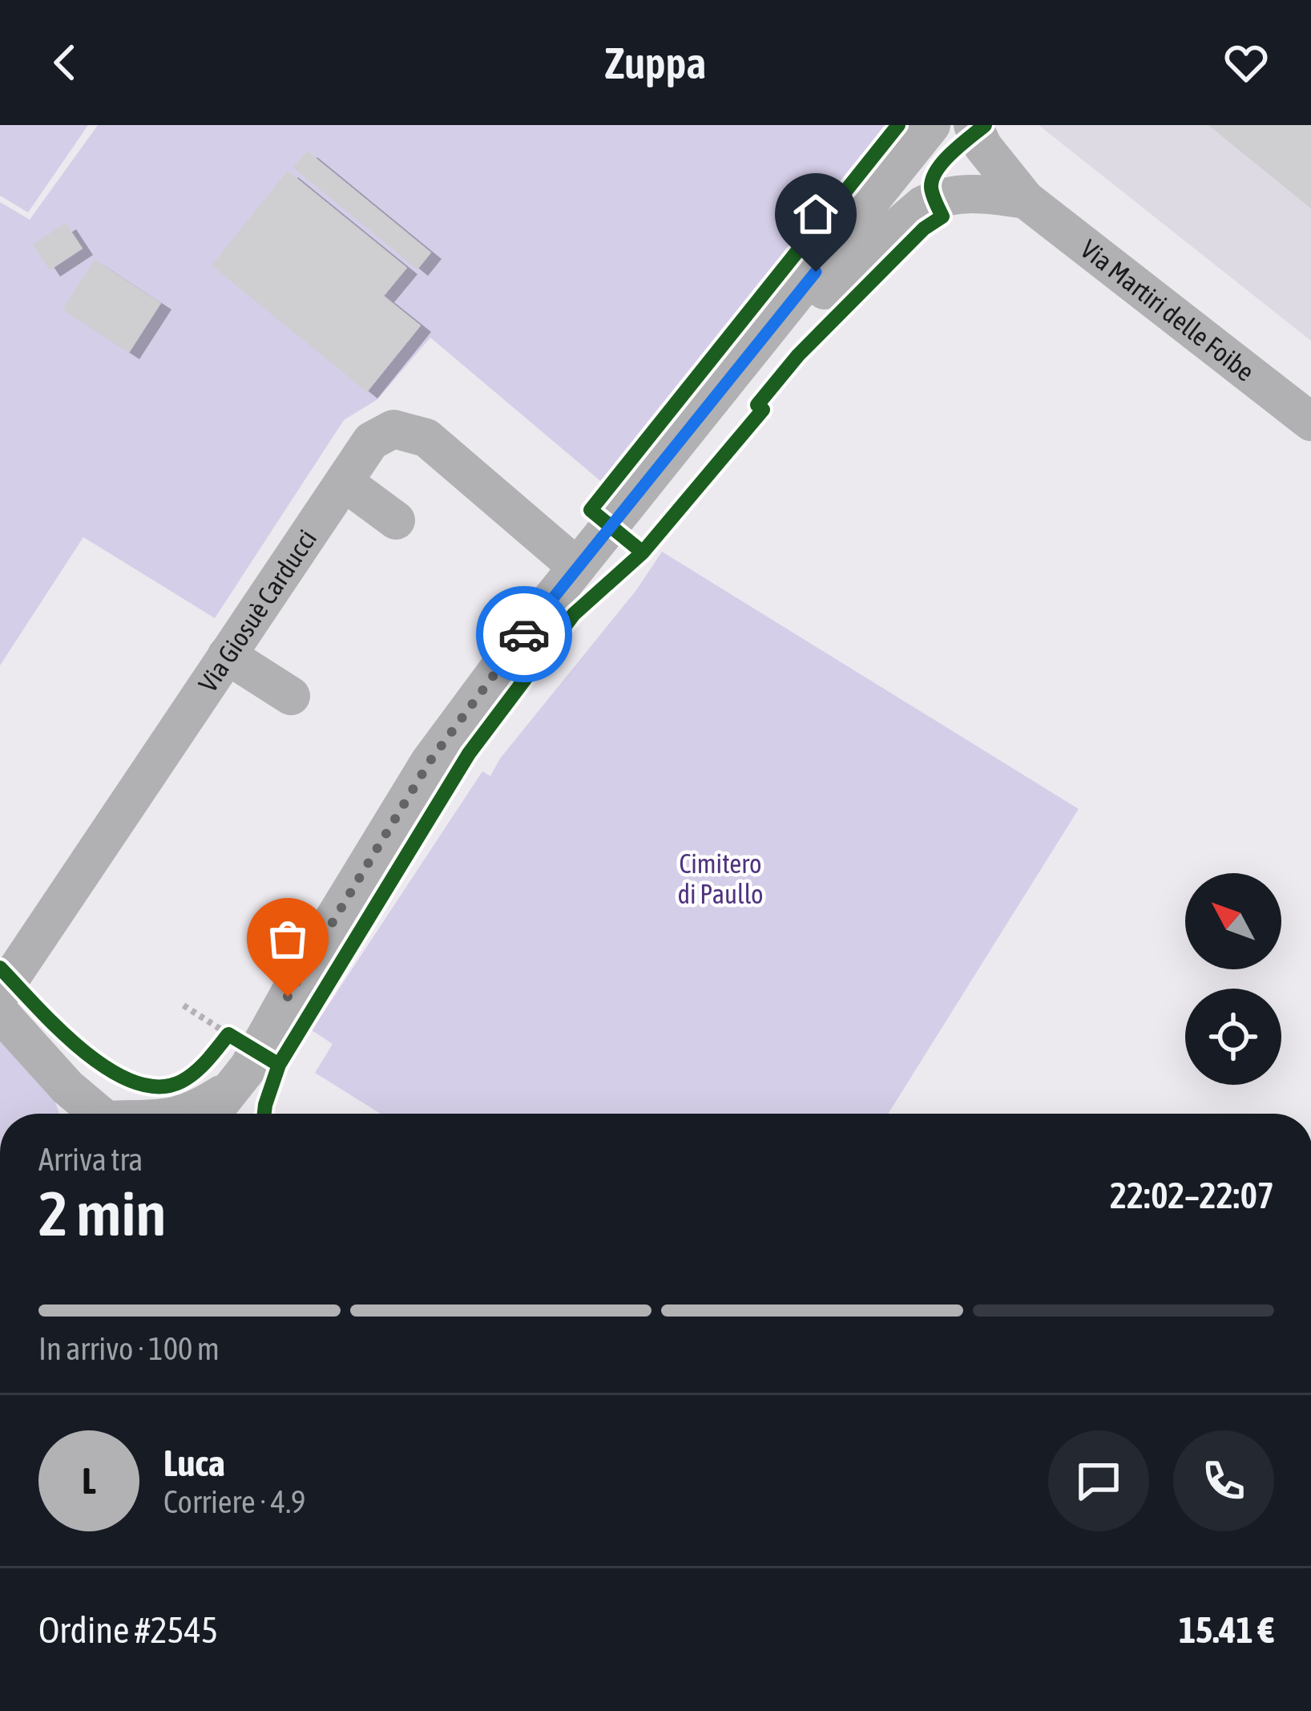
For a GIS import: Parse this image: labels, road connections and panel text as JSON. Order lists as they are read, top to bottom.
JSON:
{
  "streets": {
    "street": ["Via Martiri delle Foibe", "Via Giosuè Carducci"]
  },
  "parks": ["Cimitero di Paullo"],
  "north": "top left",
  "page": {
    "header": "Zuppa",
    "heading": ["2 min", "Arriva tra", "22:02–22:07"],
    "panel": [
      "Luca",
      "Corriere · 4.9",
      "Ordine #2545",
      "15.41 €"
    ],
    "bar": "In arrivo · 100 m",
    "round": "L"
  }
}
